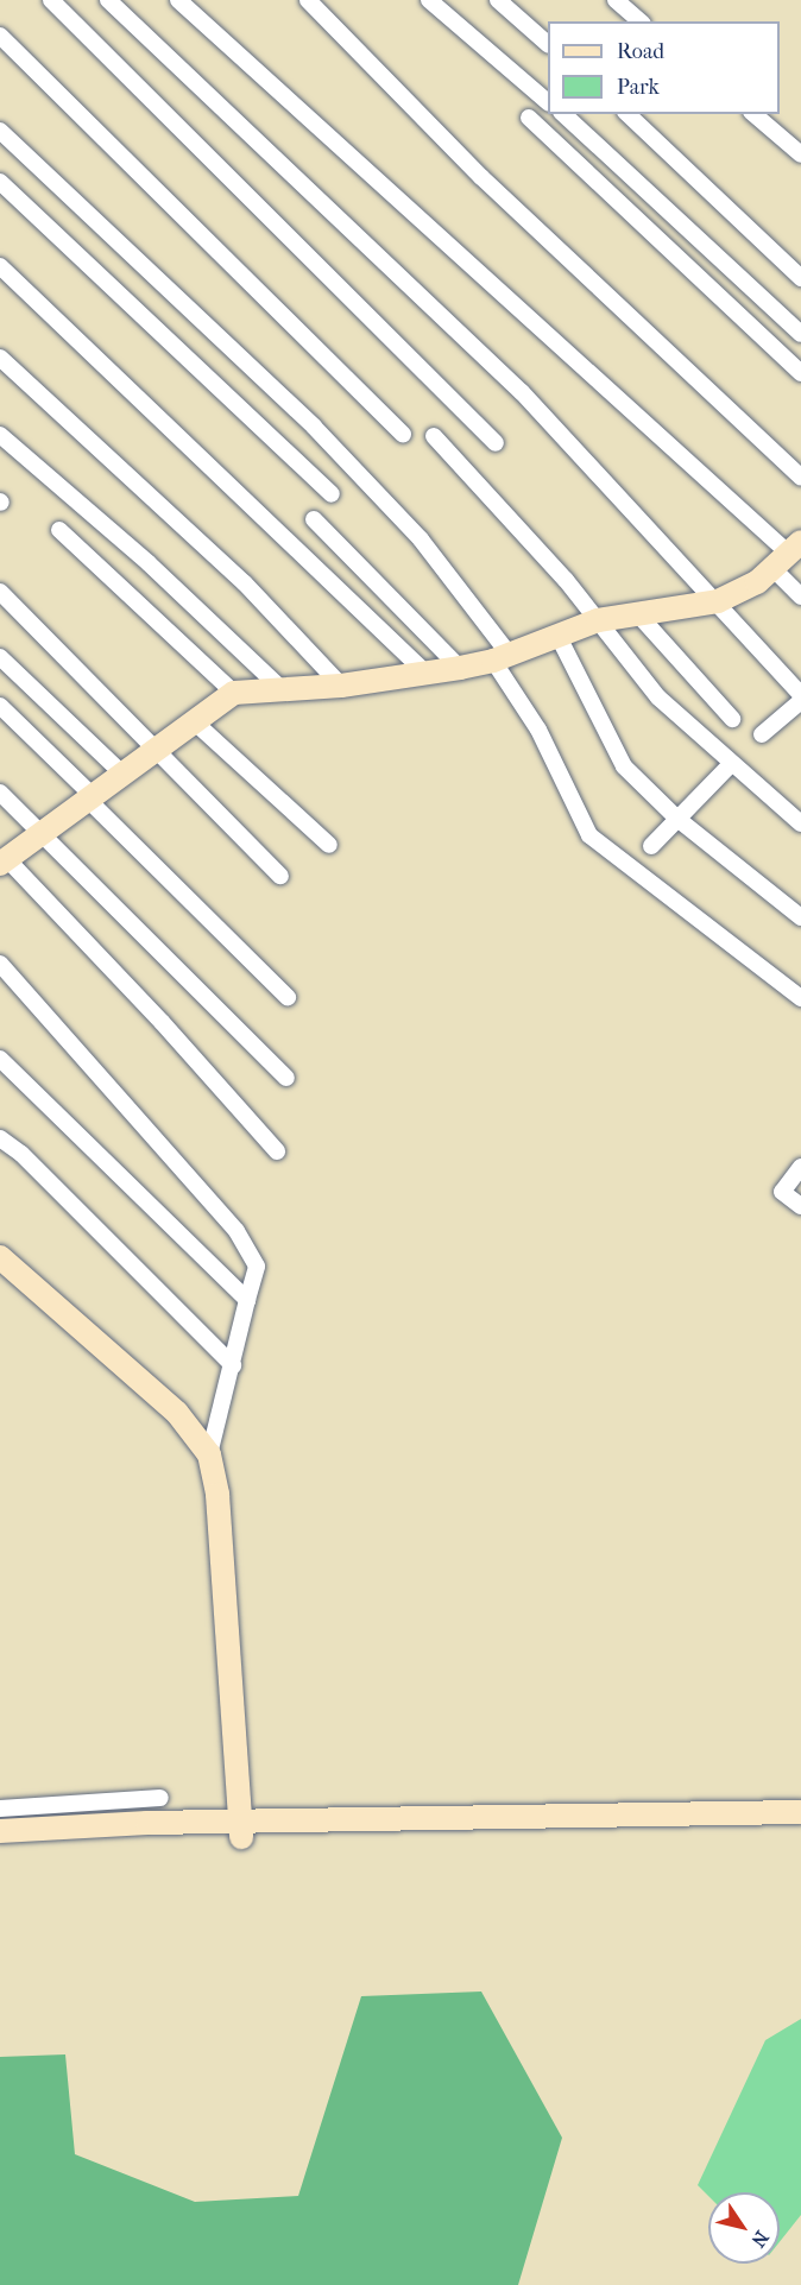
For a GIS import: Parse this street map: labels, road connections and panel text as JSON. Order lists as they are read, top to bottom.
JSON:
{
  "legend": ["Road", "Park"],
  "north": "bottom right"
}
